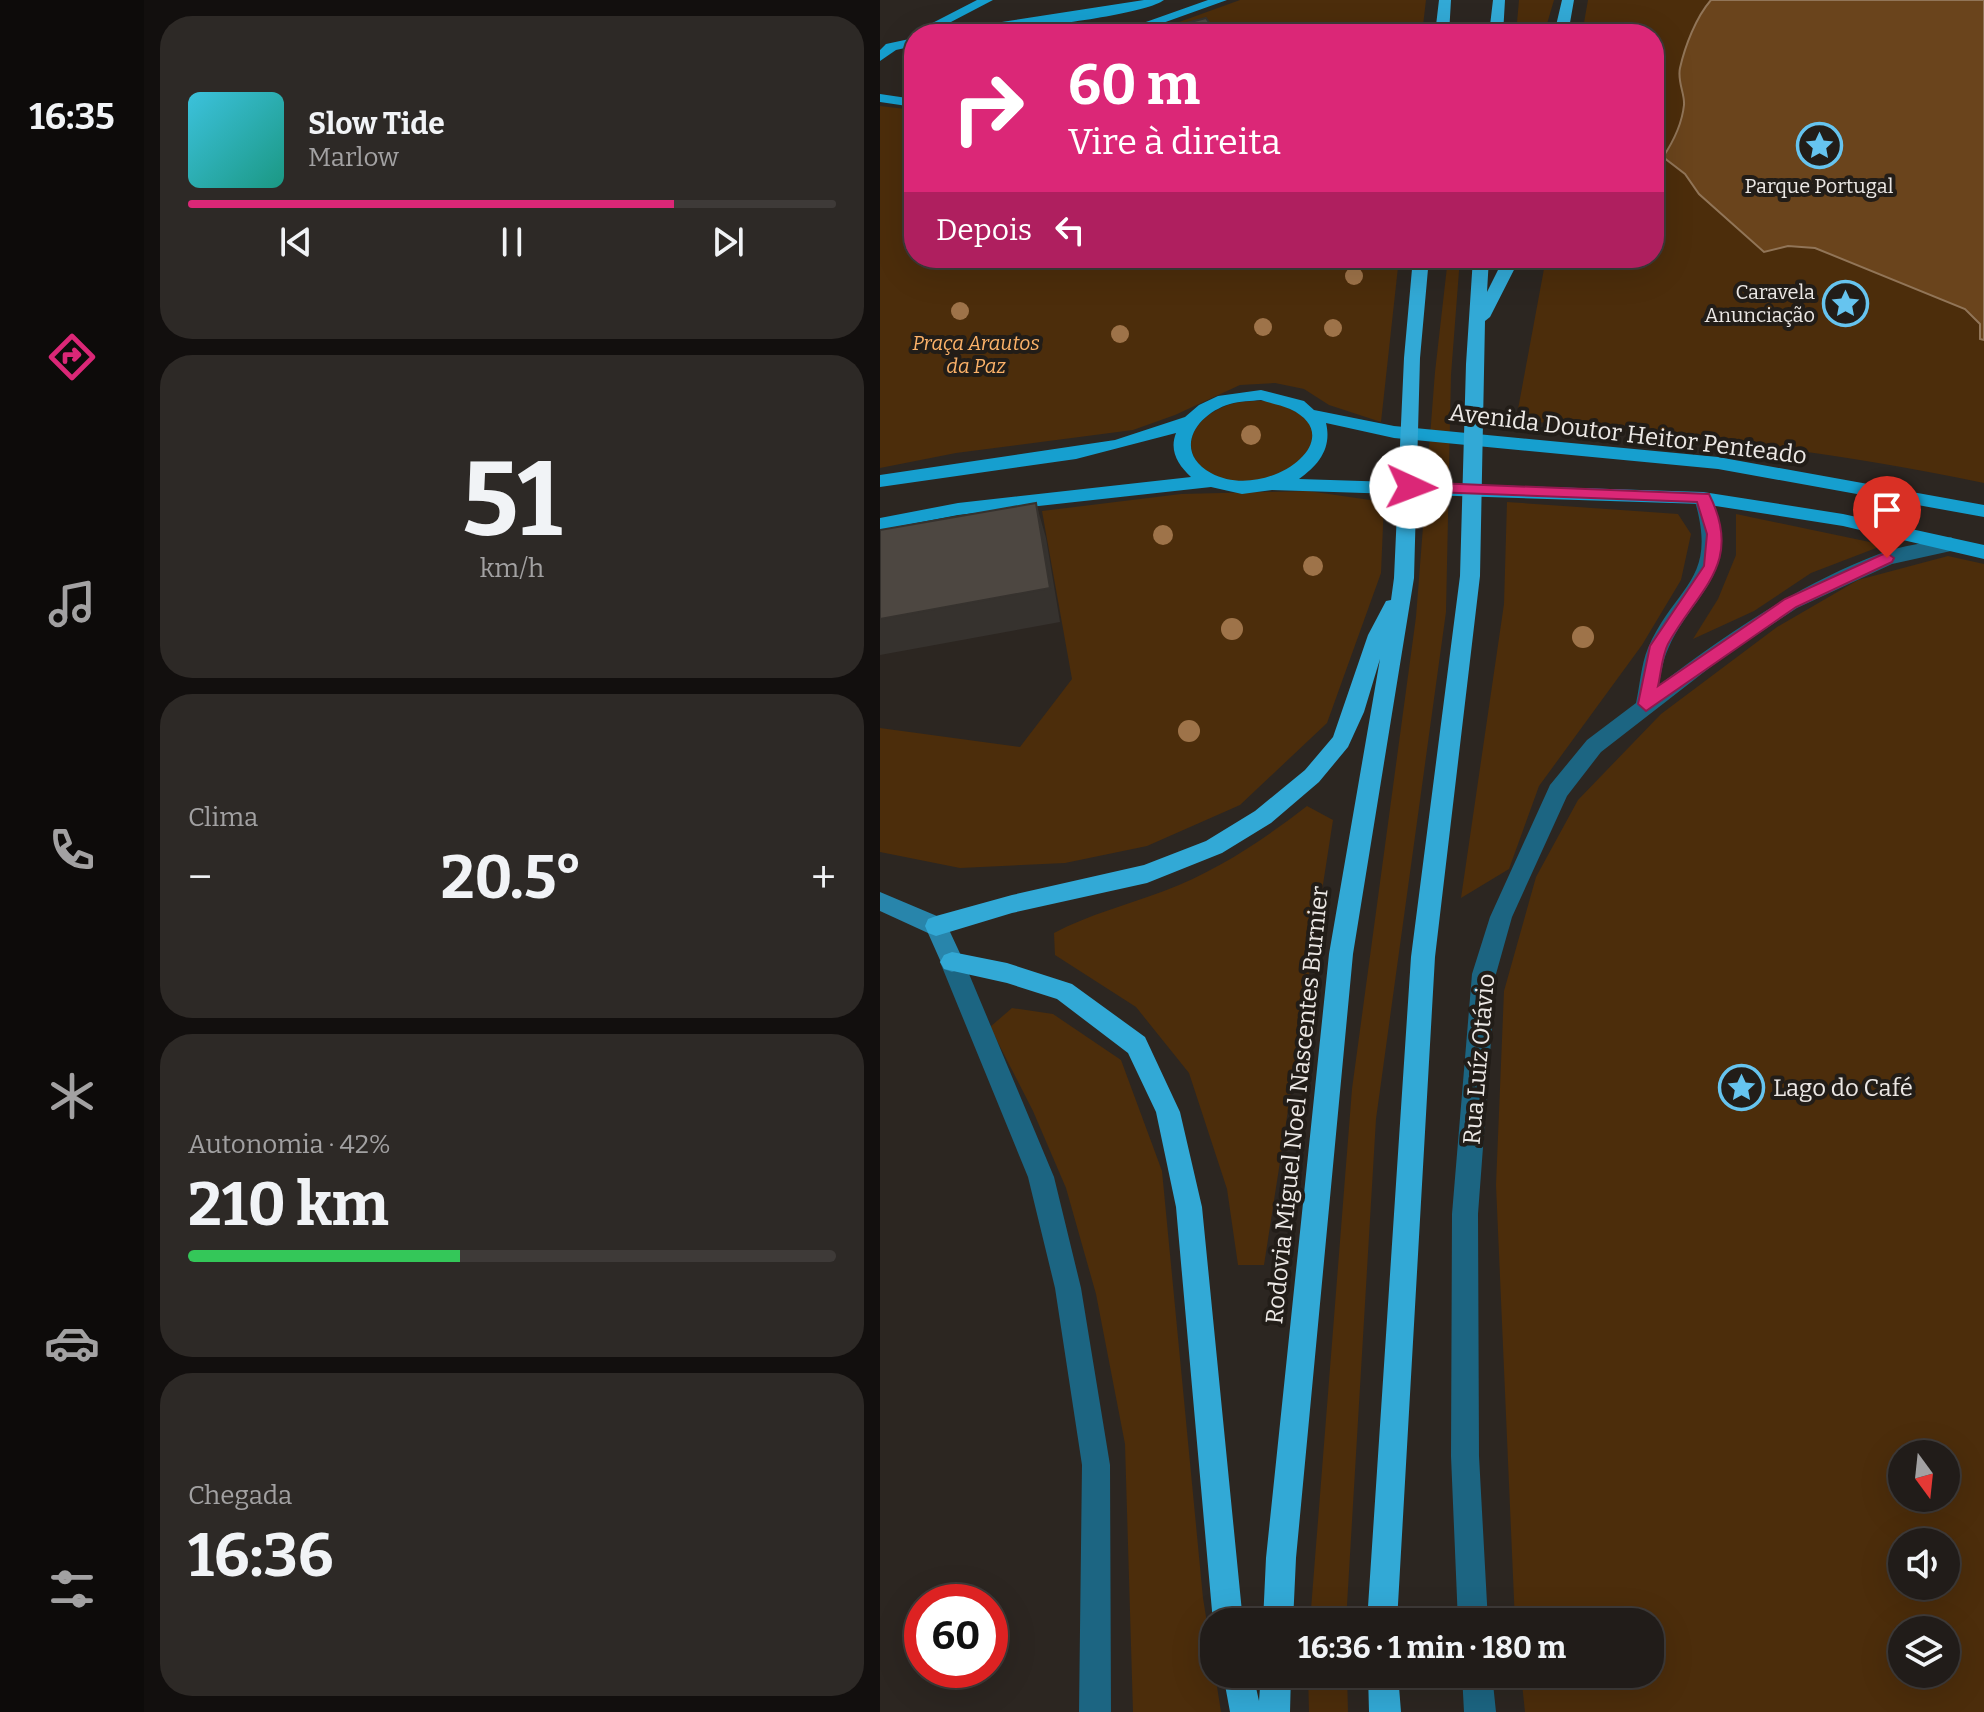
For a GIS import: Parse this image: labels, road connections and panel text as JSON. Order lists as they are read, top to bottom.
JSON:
{
  "streets": {
    "highway": ["Rodovia Miguel Noel Nascentes Burnier"],
    "main road": ["Avenida Doutor Heitor Penteado"],
    "street": ["Rua Luíz Otávio"]
  },
  "parks": ["Praça Arautos da Paz"],
  "places": {
    "place": ["Parque Portugal", "Caravela Anunciação", "Lago do Café"]
  },
  "north": "bottom",
  "page": {
    "tabs": "16:35",
    "turn": ["60 m", "Vire à direita"],
    "song": ["Slow Tide", "Marlow"],
    "then": "Depois",
    "tile": [
      ["51", "km/h"],
      "Clima",
      ["Autonomia · 42%", "210 km"],
      ["Chegada", "16:36"]
    ],
    "heat": ["−", "20.5°", "+"],
    "limit": "60",
    "trip": "16:36 · 1 min · 180 m"
  }
}
